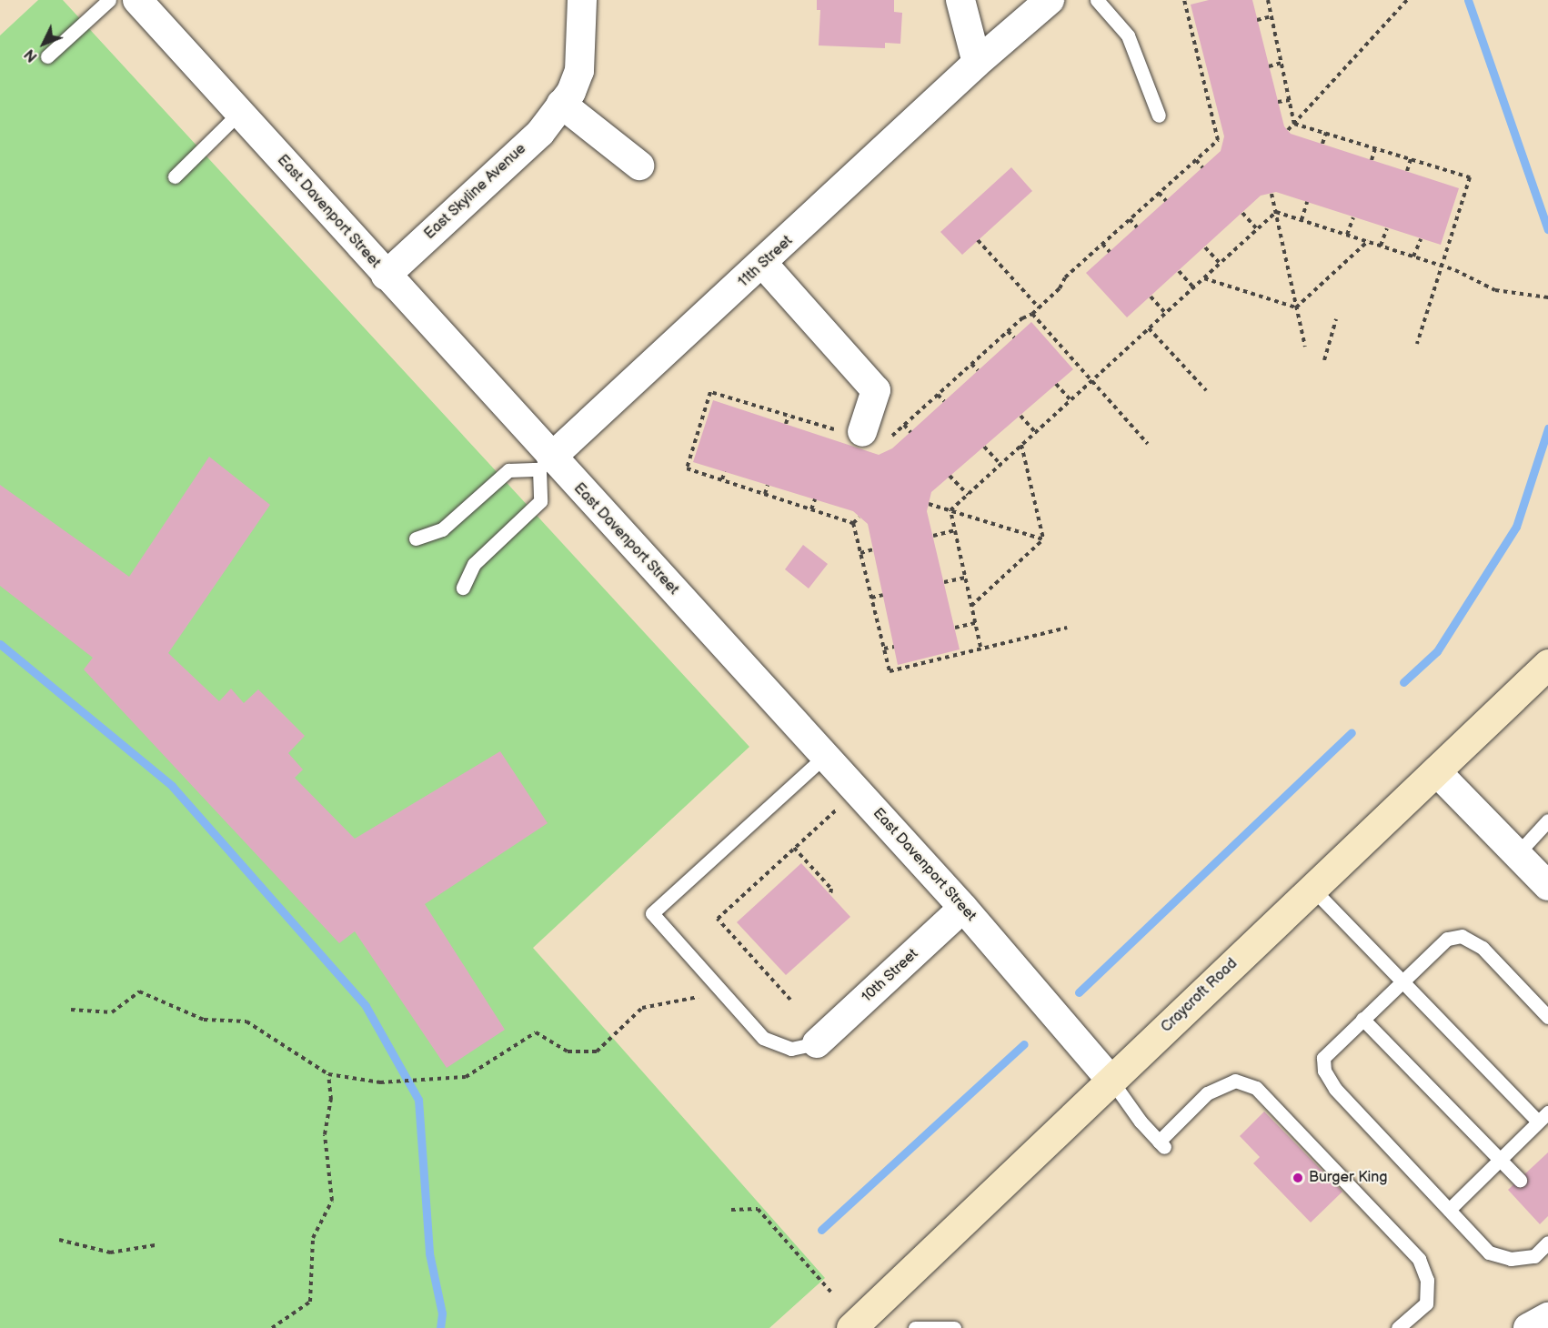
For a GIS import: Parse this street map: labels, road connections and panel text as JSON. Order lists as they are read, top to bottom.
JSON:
{
  "streets": {
    "street": [
      "East Skyline Avenue",
      "East Davenport Street",
      "11th Street",
      "10th Street",
      "Craycroft Road"
    ]
  },
  "crossings": [
    ["East Skyline Avenue", "East Davenport Street"],
    ["East Davenport Street", "11th Street"],
    ["East Davenport Street", "10th Street"],
    ["East Davenport Street", "Craycroft Road"]
  ],
  "places": ["Burger King"],
  "north": "bottom left"
}
